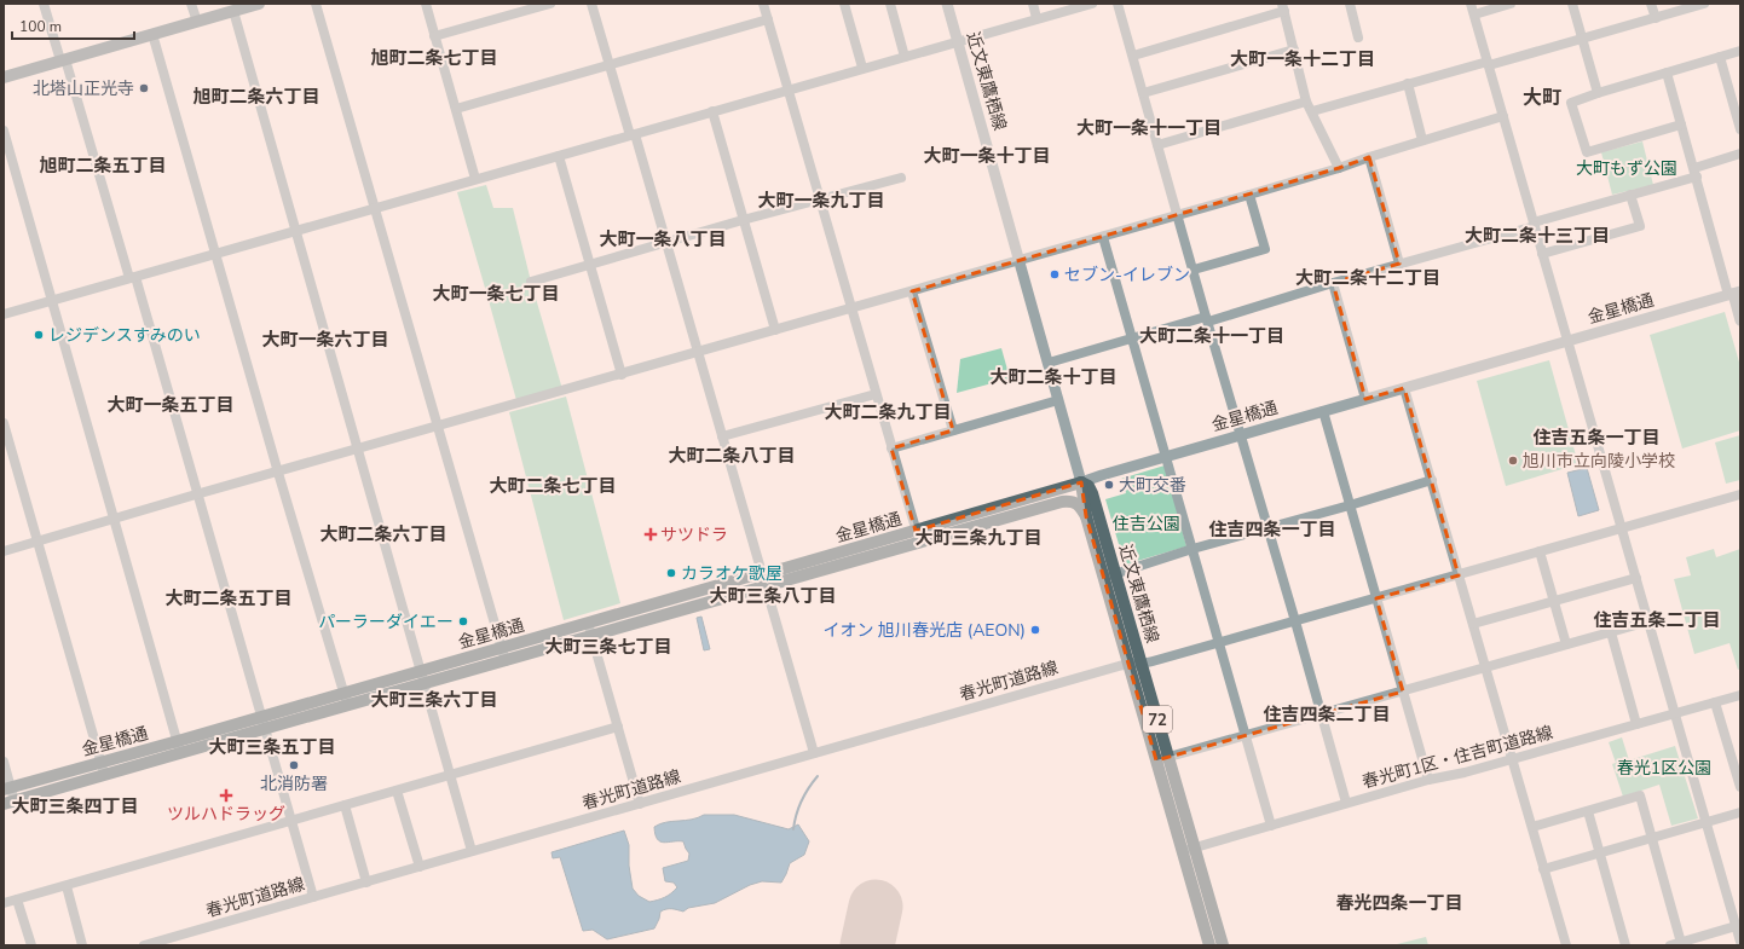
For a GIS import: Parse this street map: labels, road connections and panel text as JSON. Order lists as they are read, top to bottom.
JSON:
{
  "streets": {
    "main road": ["近文東鷹栖線", "金星橋通", "72"],
    "street": ["春光町道路線", "春光町1区・住吉町道路線"]
  },
  "crossings": [
    ["近文東鷹栖線", "金星橋通"],
    ["近文東鷹栖線", "春光町道路線"],
    ["近文東鷹栖線", "72"],
    ["近文東鷹栖線", "春光町1区・住吉町道路線"],
    ["金星橋通", "72"]
  ],
  "districts": [
    "旭町二条七丁目",
    "大町一条十二丁目",
    "旭町二条六丁目",
    "大町",
    "大町一条十一丁目",
    "大町一条十丁目",
    "旭町二条五丁目",
    "大町一条九丁目",
    "大町二条十三丁目",
    "大町一条八丁目",
    "大町二条十二丁目",
    "大町一条七丁目",
    "大町二条十一丁目",
    "大町一条六丁目",
    "大町二条十丁目",
    "大町一条五丁目",
    "大町二条九丁目",
    "住吉五条一丁目",
    "大町二条八丁目",
    "大町二条七丁目",
    "住吉四条一丁目",
    "大町二条六丁目",
    "大町三条九丁目",
    "大町三条八丁目",
    "大町二条五丁目",
    "住吉五条二丁目",
    "大町三条七丁目",
    "大町三条六丁目",
    "住吉四条二丁目",
    "大町三条五丁目",
    "大町三条四丁目",
    "春光四条一丁目"
  ],
  "parks": ["大町もず公園", "住吉公園", "春光1区公園"],
  "places": {
    "other": [
      "北塔山正光寺",
      "セブン-イレブン",
      "レジデンスすみのい",
      "旭川市立向陵小学校",
      "大町交番",
      "カラオケ歌屋",
      "パーラーダイエー",
      "イオン 旭川春光店 (AEON)",
      "北消防署"
    ],
    "health": ["サツドラ", "ツルハドラッグ"]
  },
  "scale_bar": "100 m"
}
